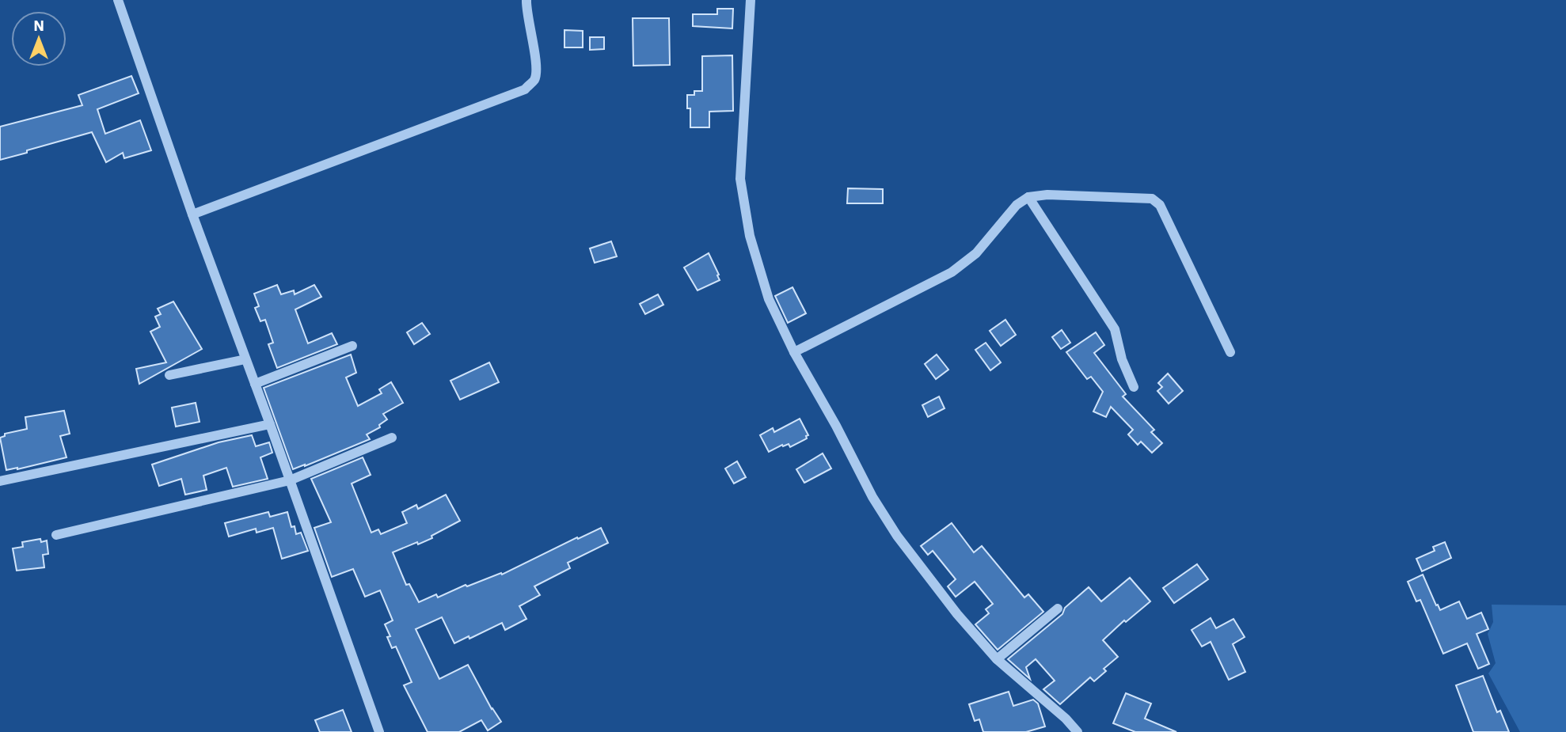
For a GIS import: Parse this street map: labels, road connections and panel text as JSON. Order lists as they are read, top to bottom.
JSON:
{
  "north": "top"
}
